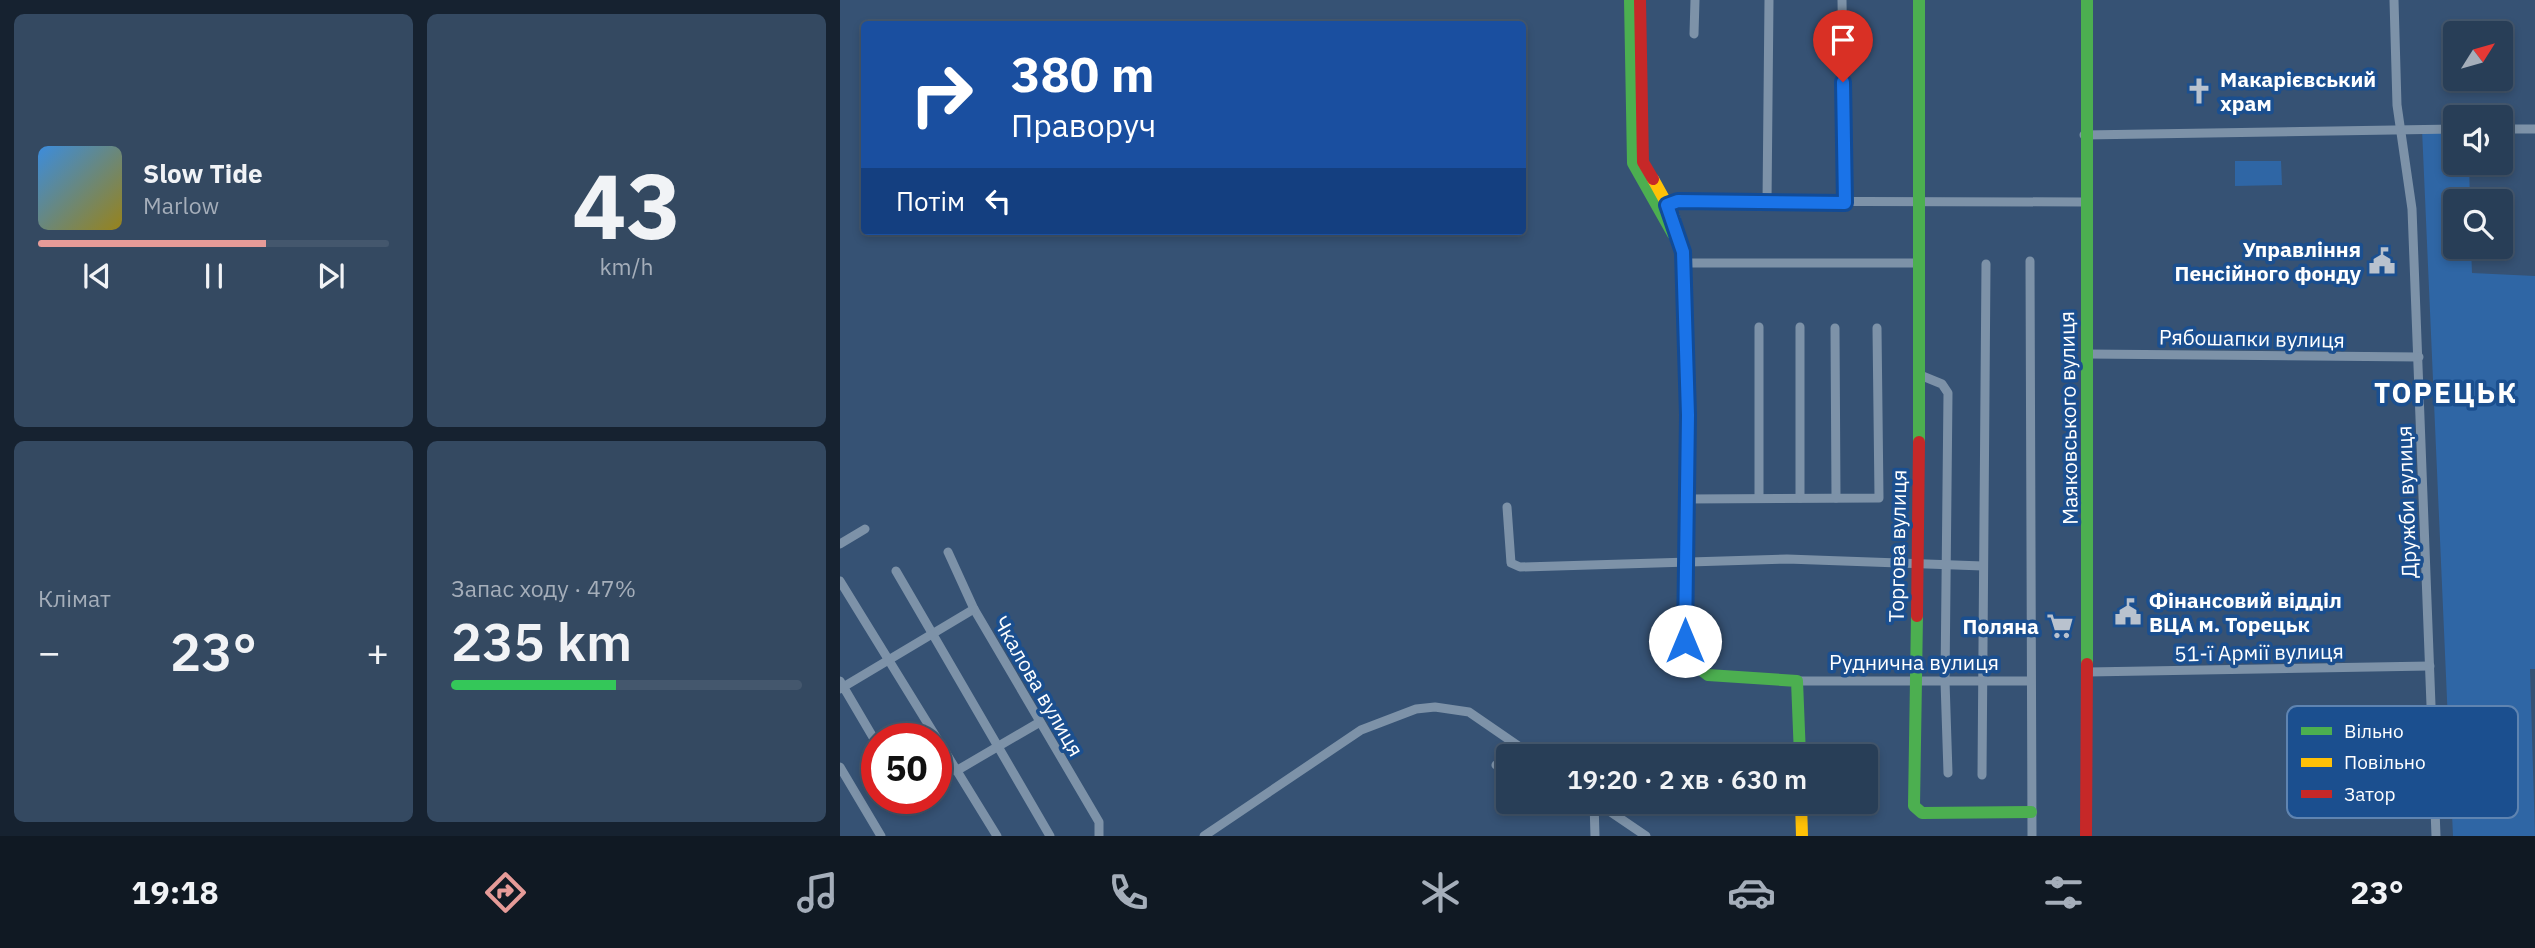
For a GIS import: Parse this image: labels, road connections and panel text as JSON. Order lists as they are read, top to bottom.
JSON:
{
  "streets": {
    "main road": ["Маяковського вулиця", "Торгова вулиця", "Руднична вулиця"],
    "street": [
      "Рябошапки вулиця",
      "Дружби вулиця",
      "51-ї Армії вулиця",
      "Чкалова вулиця"
    ]
  },
  "crossings": [
    ["Рябошапки вулиця", "Маяковського вулиця"],
    ["Рябошапки вулиця", "Дружби вулиця"],
    ["Маяковського вулиця", "51-ї Армії вулиця"],
    ["Дружби вулиця", "51-ї Армії вулиця"],
    ["Торгова вулиця", "Руднична вулиця"]
  ],
  "districts": ["ТОРЕЦЬК"],
  "places": {
    "church": ["Макарієвський храм"],
    "public building": ["Управління Пенсійного фонду", "Фінансовий відділ ВЦА м. Торецьк"],
    "supermarket": ["Поляна"]
  },
  "legend": ["Вільно", "Повільно", "Затор"],
  "north": "top right",
  "page": {
    "tile": [
      ["43", "km/h"],
      "Клімат",
      ["Запас ходу · 47%", "235 km"]
    ],
    "turn": ["380 m", "Праворуч"],
    "song": ["Slow Tide", "Marlow"],
    "then": "Потім",
    "heat": ["−", "23°", "+"],
    "limit": "50",
    "trip": "19:20 · 2 хв · 630 m",
    "tabs": ["19:18", "23°"]
  }
}
